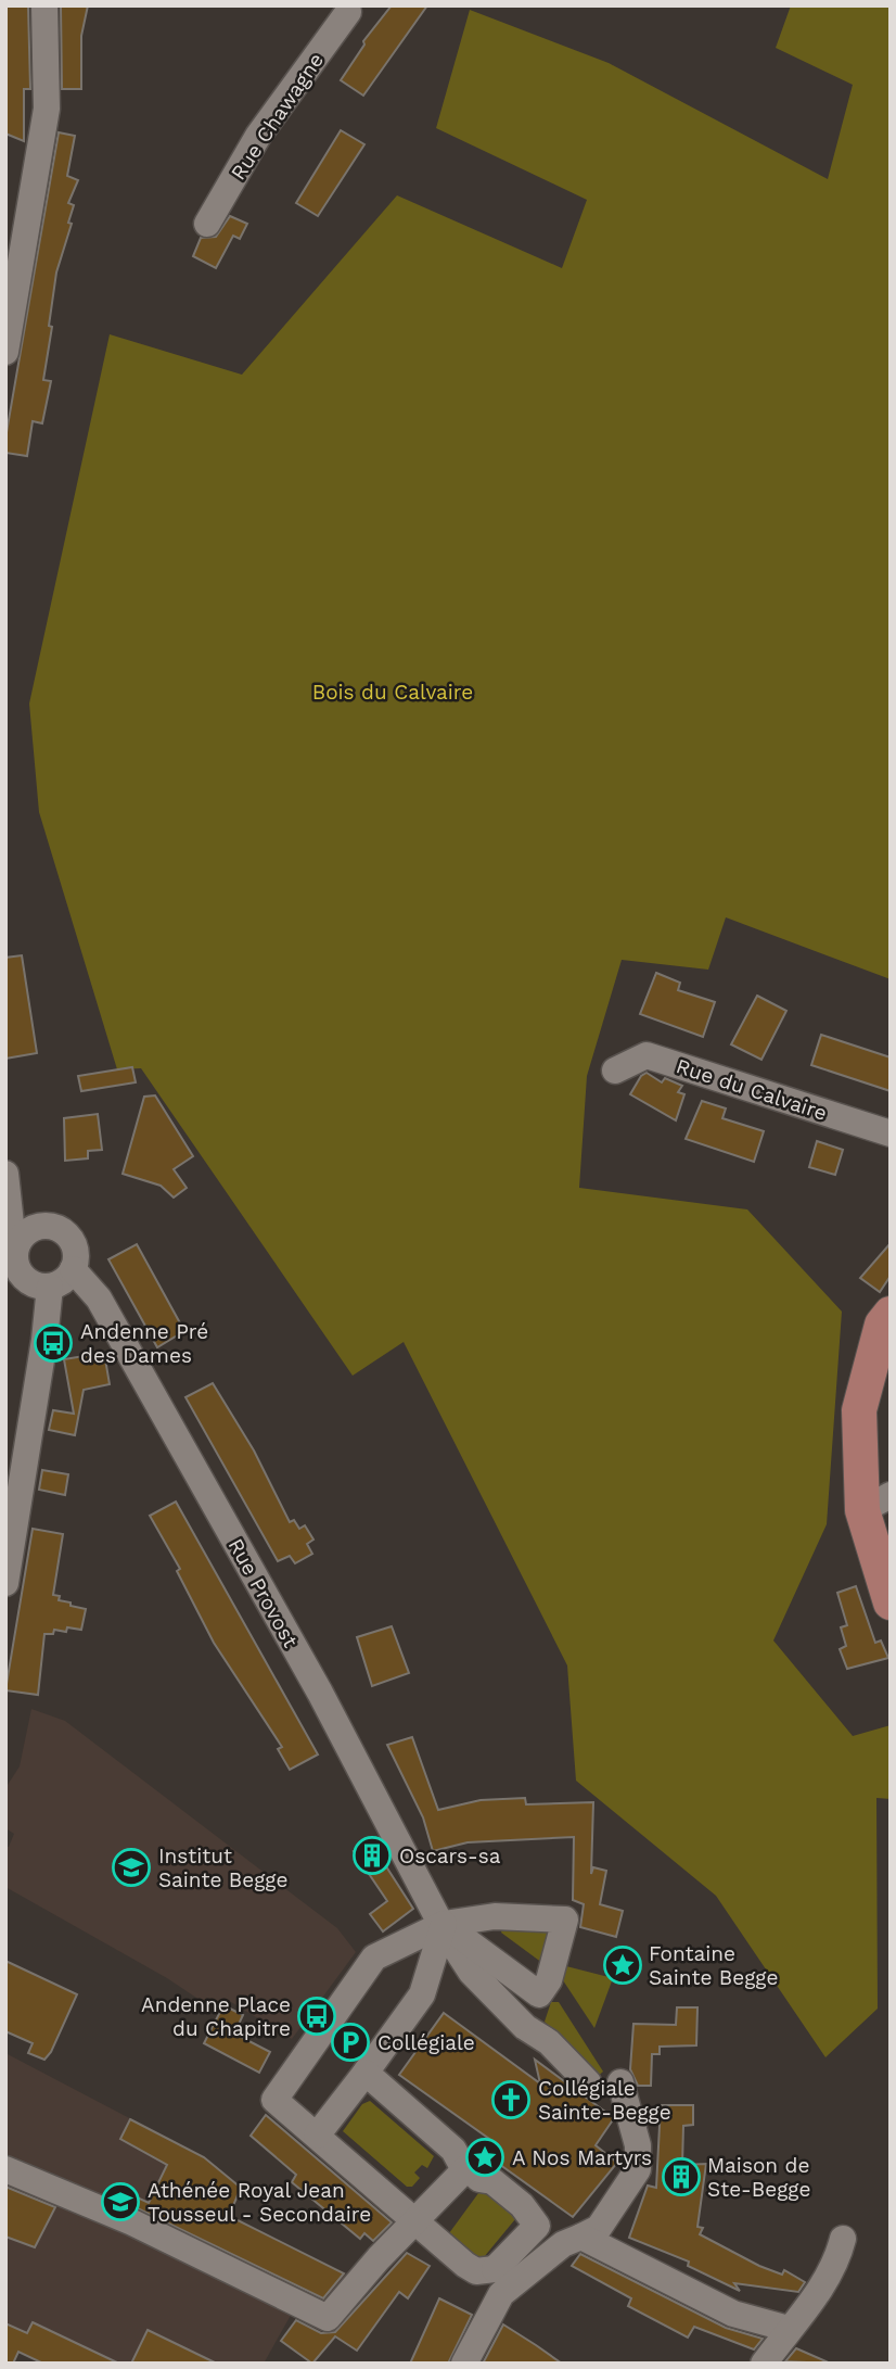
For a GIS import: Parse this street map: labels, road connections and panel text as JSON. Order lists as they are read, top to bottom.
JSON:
{
  "streets": {
    "street": ["Rue Chawagne", "Rue du Calvaire", "Rue Provost"]
  },
  "parks": ["Bois du Calvaire"],
  "places": {
    "bus stop": ["Andenne Pré des Dames", "Andenne Place du Chapitre"],
    "building": ["Oscars-sa", "Maison de Ste-Begge"],
    "school or university": ["Institut Sainte Begge", "Athénée Royal Jean Tousseul - Secondaire"],
    "place": ["Fontaine Sainte Begge", "A Nos Martyrs"],
    "parking": ["Collégiale"],
    "church": ["Collégiale Sainte-Begge"]
  }
}
